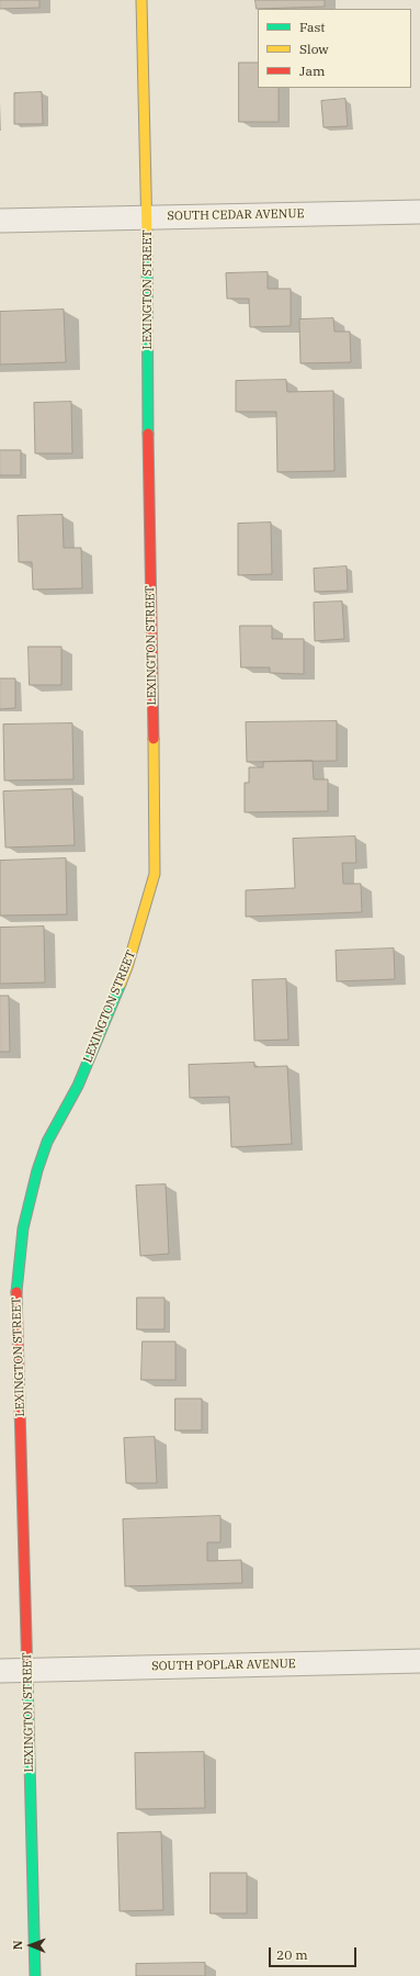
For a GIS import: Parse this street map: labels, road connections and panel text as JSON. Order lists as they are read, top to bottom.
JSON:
{
  "streets": {
    "street": ["SOUTH CEDAR AVENUE", "LEXINGTON STREET", "SOUTH POPLAR AVENUE"]
  },
  "crossings": [
    ["SOUTH CEDAR AVENUE", "LEXINGTON STREET"],
    ["LEXINGTON STREET", "SOUTH POPLAR AVENUE"]
  ],
  "legend": ["Fast", "Slow", "Jam"],
  "scale_bar": "20 m",
  "north": "left"
}
